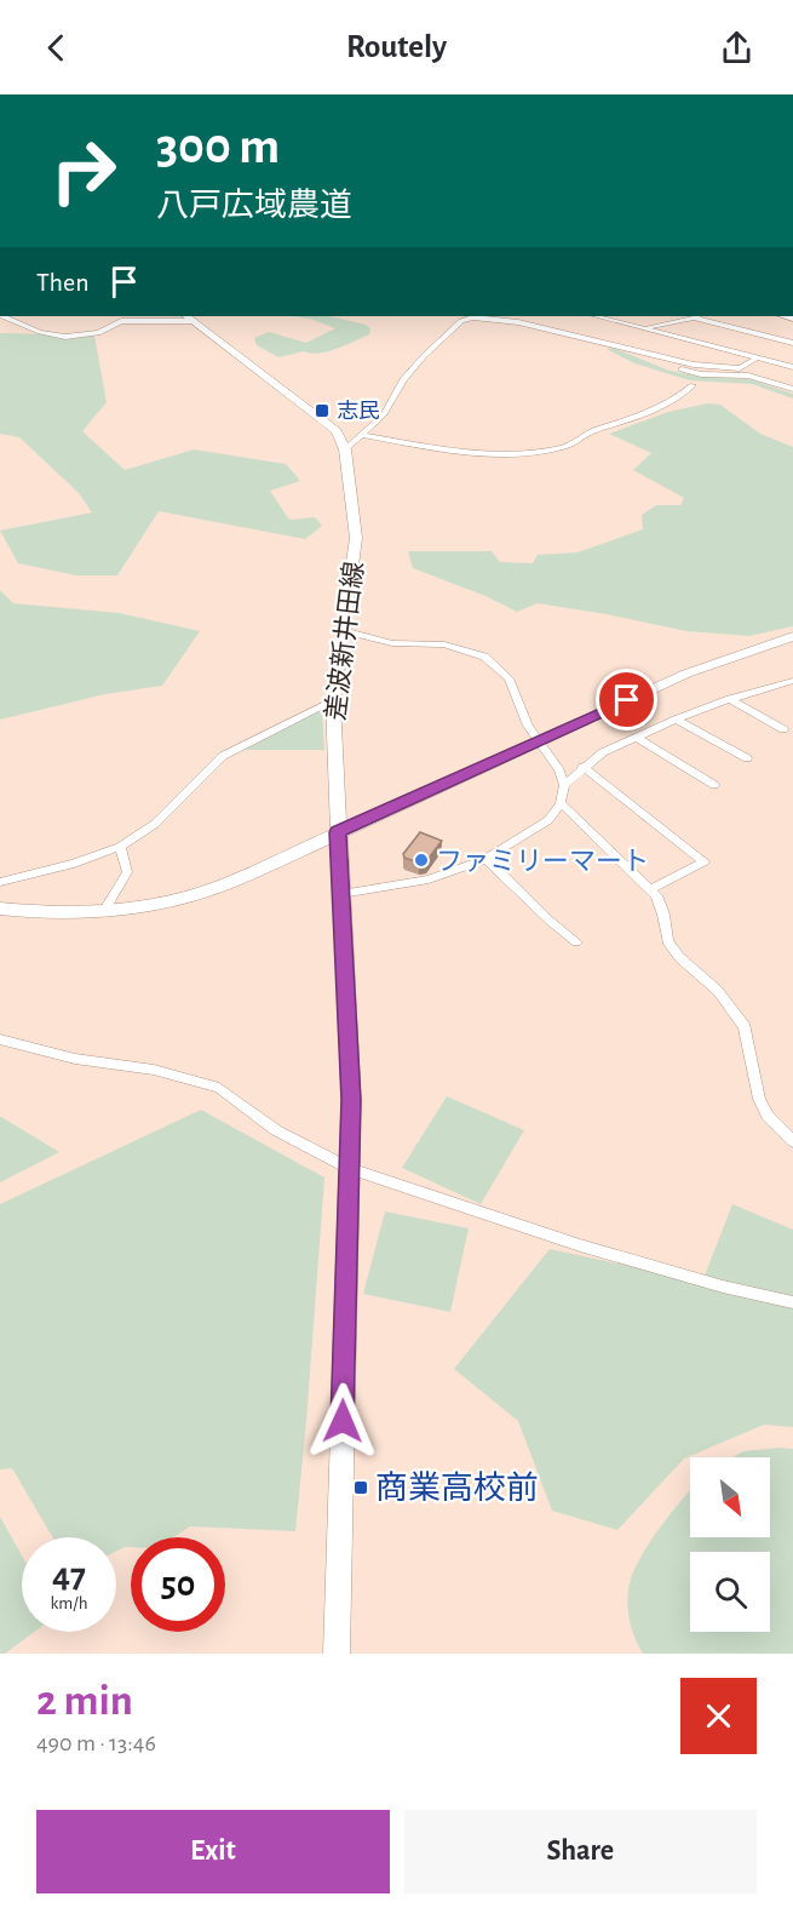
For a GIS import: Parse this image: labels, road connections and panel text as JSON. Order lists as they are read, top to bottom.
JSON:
{
  "streets": {
    "main road": ["差波新井田線"]
  },
  "places": {
    "transit": ["志民", "商業高校前"],
    "other": ["ファミリーマート"]
  },
  "north": "bottom right",
  "page": {
    "header": "Routely",
    "turn": ["300 m", "八戸広域農道"],
    "then": "Then",
    "speed": "47 km/h",
    "limit": "50",
    "heading": ["2 min", "490 m · 13:46"],
    "buttons": ["Exit", "Share"]
  }
}
